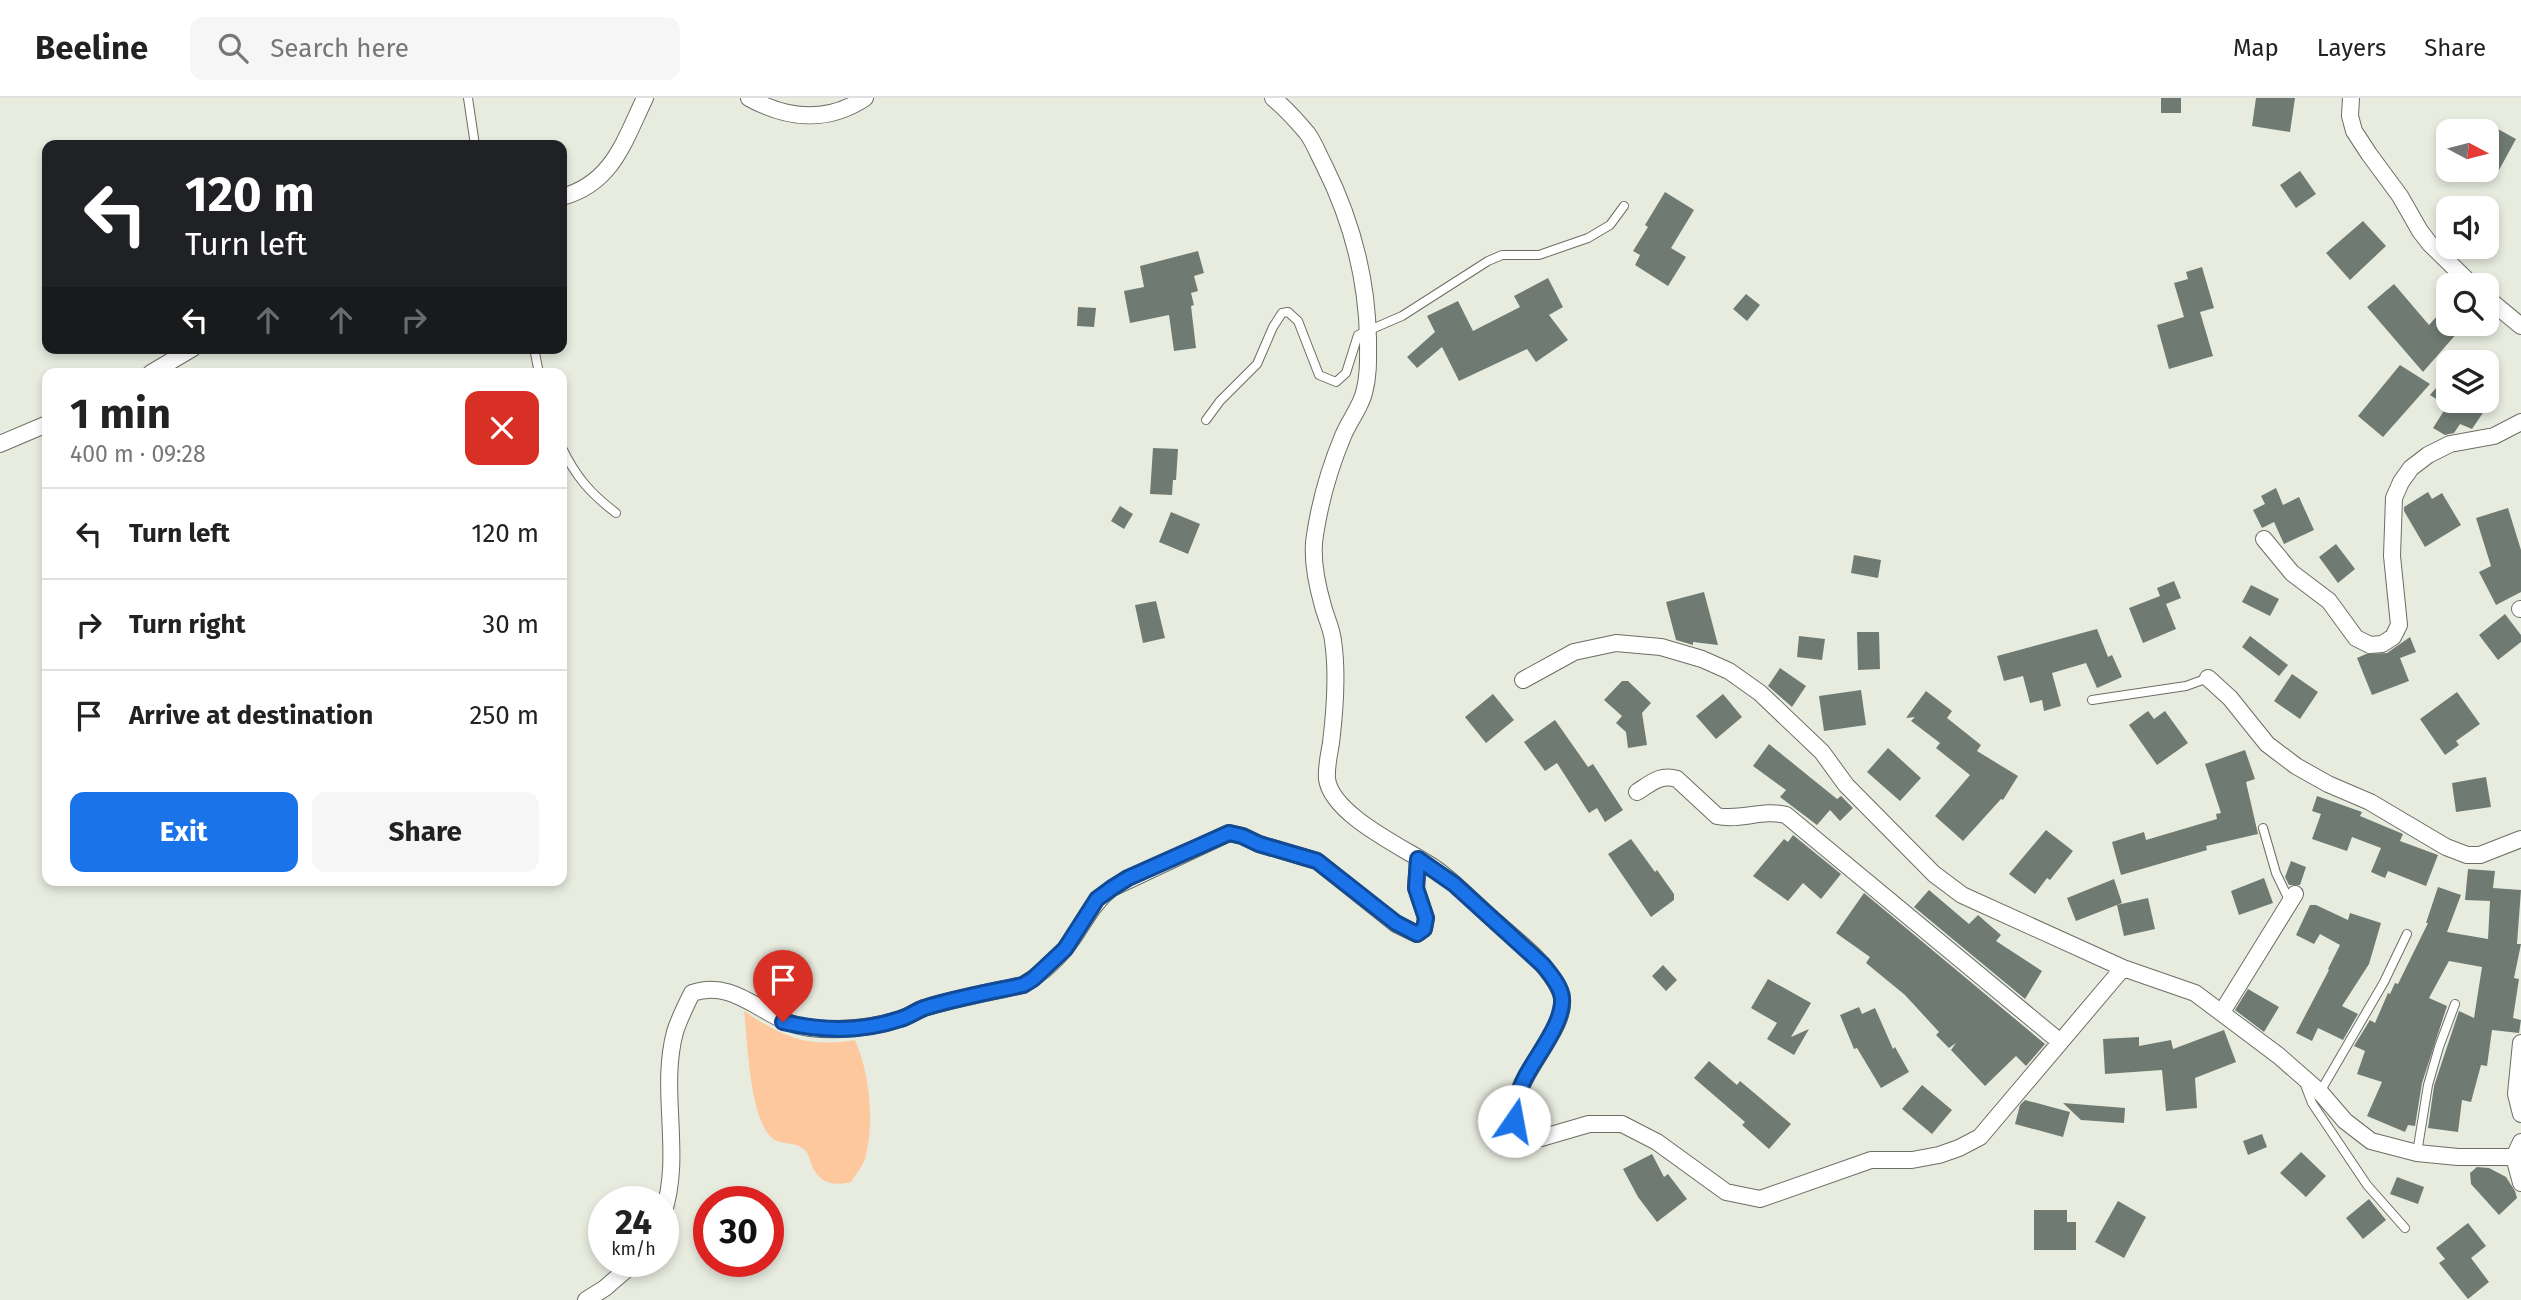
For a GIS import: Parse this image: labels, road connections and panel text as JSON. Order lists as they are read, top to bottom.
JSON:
{
  "north": "right",
  "page": {
    "header": "Beeline",
    "search": "Search here",
    "nav": ["Map", "Layers", "Share"],
    "turn": ["120 m", "Turn left"],
    "heading": ["1 min", "400 m · 09:28"],
    "list": [
      {
        "name": "Turn left",
        "value": "120 m"
      },
      {
        "name": "Turn right",
        "value": "30 m"
      },
      {
        "name": "Arrive at destination",
        "value": "250 m"
      }
    ],
    "buttons": ["Exit", "Share"],
    "speed": "24 km/h",
    "limit": "30"
  }
}
